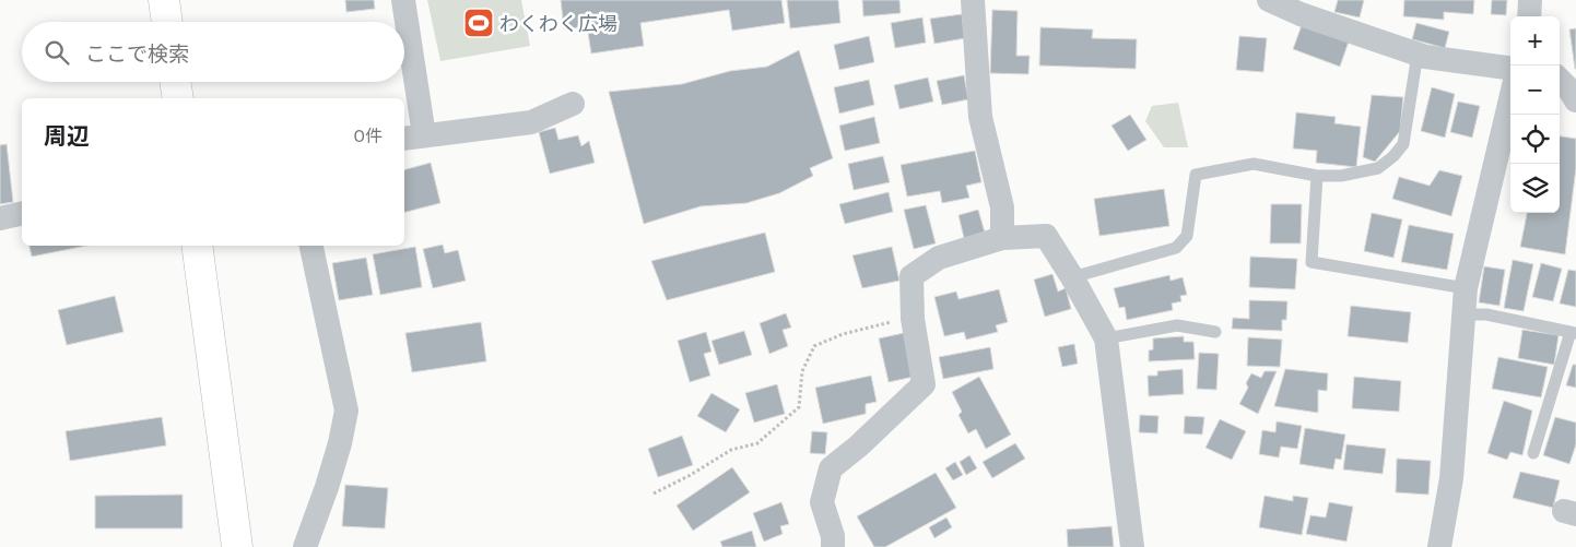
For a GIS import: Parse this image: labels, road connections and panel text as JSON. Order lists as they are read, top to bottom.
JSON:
{
  "places": {
    "sports": ["わくわく広場"]
  },
  "page": {
    "map_buttons": ["+", "−"],
    "search": "ここで検索",
    "heading": ["周辺", "0件"]
  }
}
